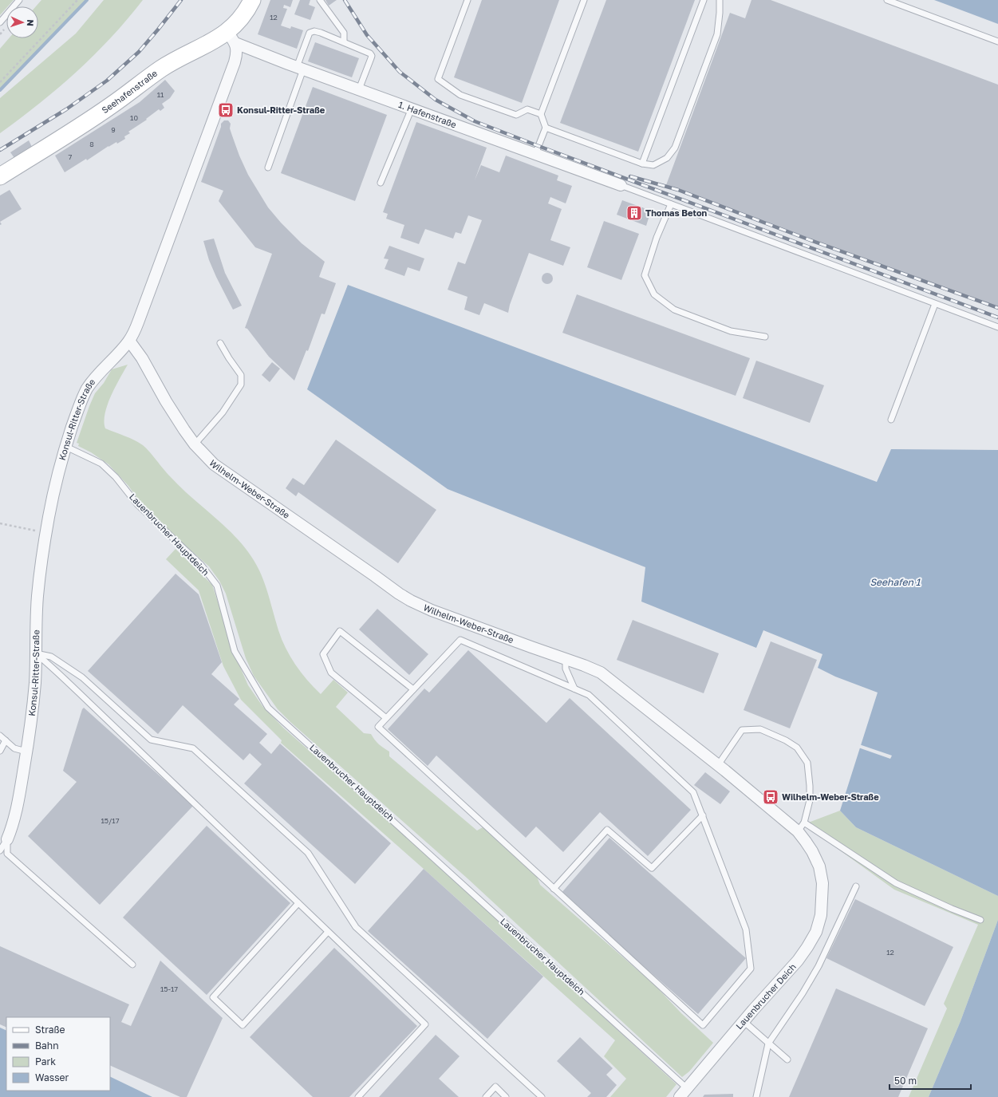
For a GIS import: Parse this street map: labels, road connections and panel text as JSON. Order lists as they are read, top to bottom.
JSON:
{
  "streets": {
    "main road": ["Seehafenstraße"],
    "street": [
      "1. Hafenstraße",
      "Konsul-Ritter-Straße",
      "Wilhelm-Weber-Straße",
      "Lauenbrucher Deich"
    ],
    "lane": ["Lauenbrucher Hauptdeich"]
  },
  "crossings": [
    ["Seehafenstraße", "1. Hafenstraße"],
    ["Seehafenstraße", "Konsul-Ritter-Straße"],
    ["1. Hafenstraße", "Konsul-Ritter-Straße"],
    ["Konsul-Ritter-Straße", "Wilhelm-Weber-Straße"],
    ["Konsul-Ritter-Straße", "Lauenbrucher Hauptdeich"],
    ["Wilhelm-Weber-Straße", "Lauenbrucher Deich"],
    ["Lauenbrucher Hauptdeich", "Lauenbrucher Deich"]
  ],
  "water": ["Seehafen 1"],
  "places": {
    "bus stop": ["Konsul-Ritter-Straße", "Wilhelm-Weber-Straße"],
    "building": ["Thomas Beton"]
  },
  "house_numbers": [
    "12",
    "11",
    "10",
    "9",
    "8",
    "7",
    "15/17",
    "12",
    "15-17"
  ],
  "legend": [
    "Straße",
    "Bahn",
    "Park",
    "Wasser"
  ],
  "scale_bar": "50 m",
  "north": "right"
}
